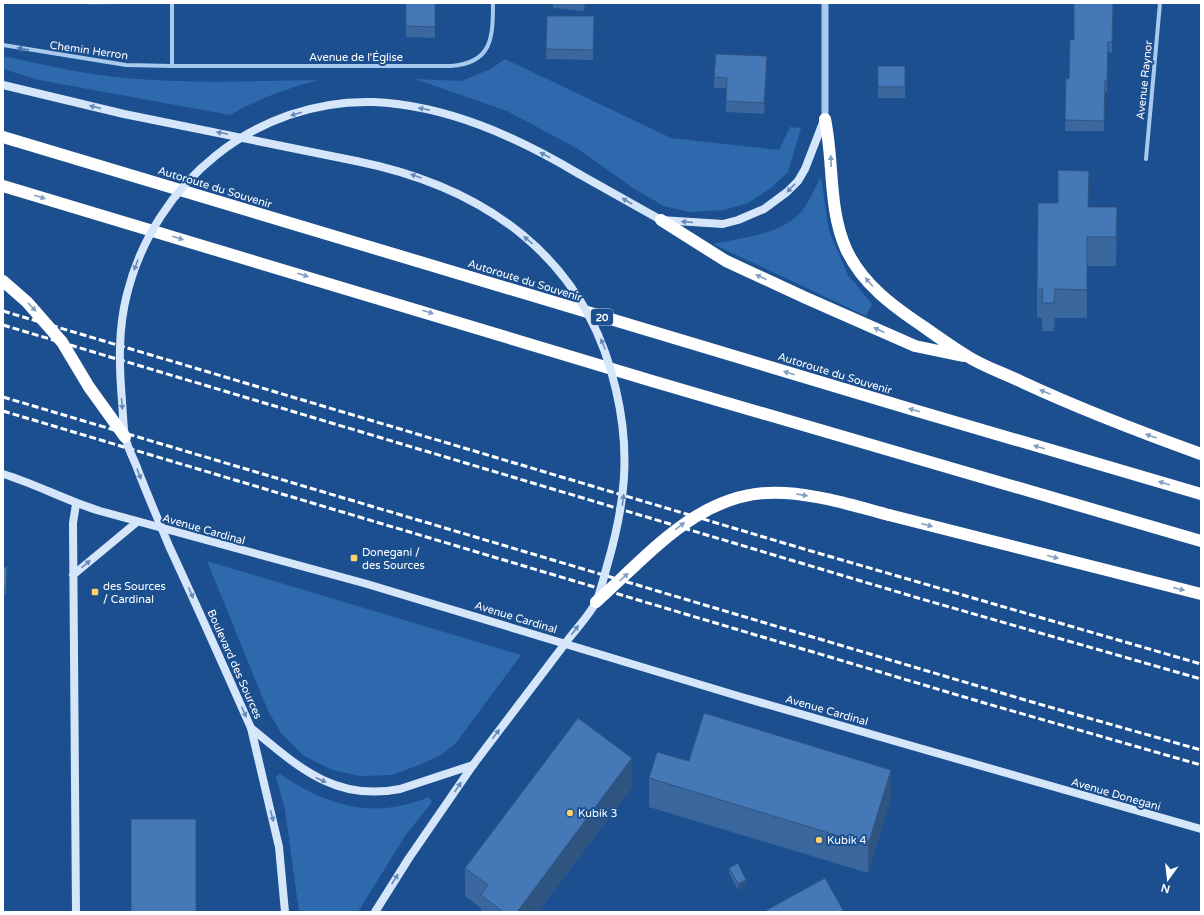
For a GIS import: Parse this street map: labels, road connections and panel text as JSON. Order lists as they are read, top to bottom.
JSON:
{
  "streets": {
    "highway": ["Autoroute du Souvenir", "20"],
    "main road": ["Avenue Cardinal", "Boulevard des Sources", "Avenue Donegani"],
    "street": ["Chemin Herron", "Avenue de l'Église", "Avenue Raynor"]
  },
  "crossings": [
    ["Chemin Herron", "Avenue de l'Église"],
    ["Avenue Cardinal", "Avenue Donegani"]
  ],
  "one_way": ["Chemin Herron"],
  "places": {
    "transit": ["Donegani / des Sources", "des Sources / Cardinal"],
    "other": ["Kubik 3", "Kubik 4"]
  },
  "north": "bottom"
}
